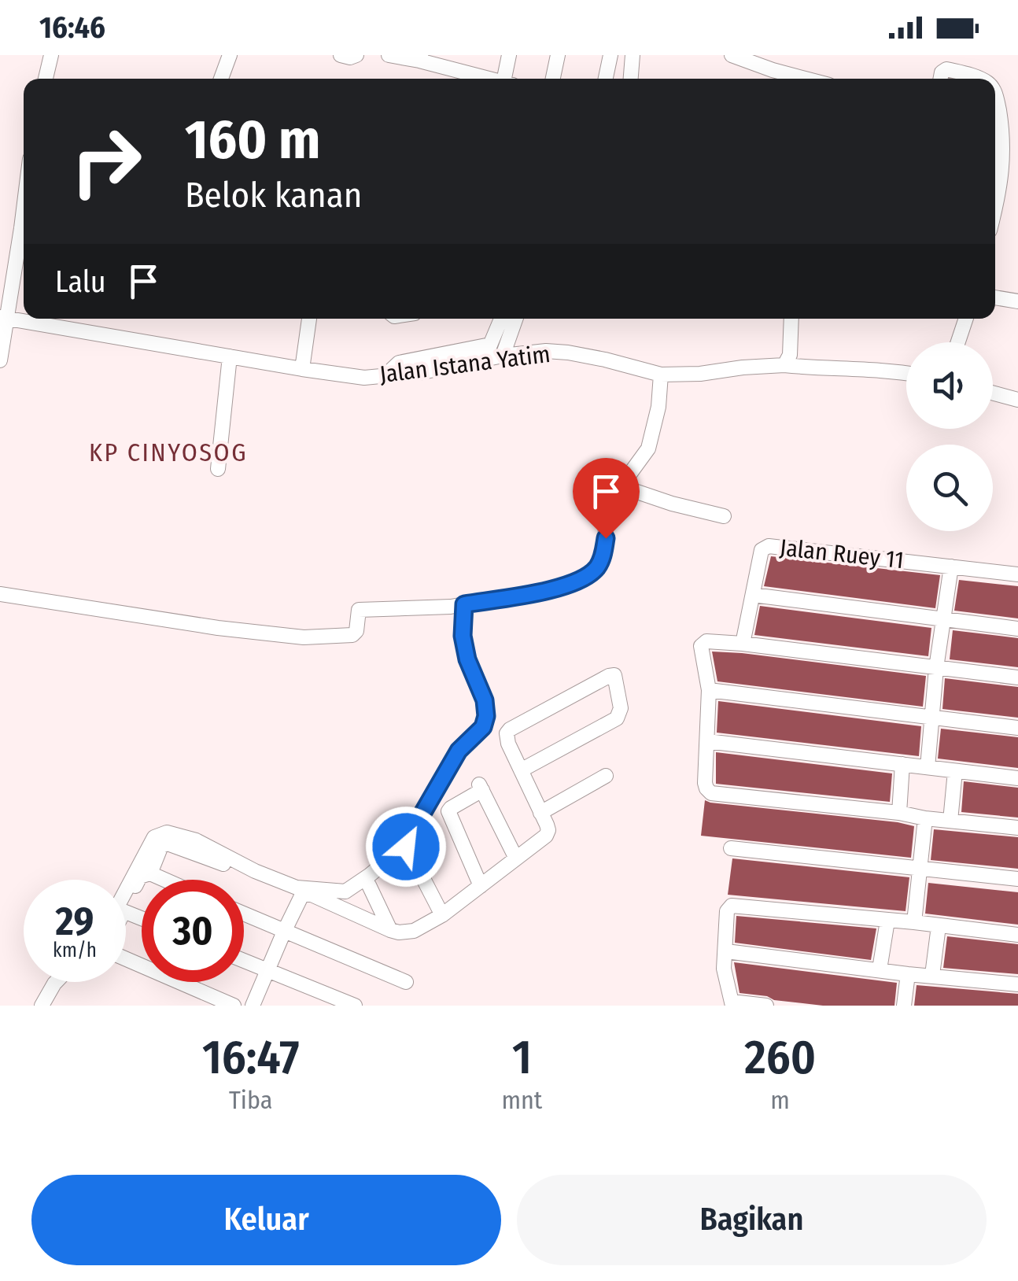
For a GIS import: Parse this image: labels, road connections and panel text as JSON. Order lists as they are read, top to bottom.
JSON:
{
  "streets": {
    "street": ["Jalan Istana Yatim", "Jalan Ruey 11"]
  },
  "districts": ["KP CINYOSOG"],
  "page": {
    "status": "16:46",
    "turn": ["160 m", "Belok kanan"],
    "then": "Lalu",
    "speed": "29 km/h",
    "limit": "30",
    "eta": [
      "16:47",
      "Tiba",
      "1",
      "mnt",
      "260",
      "m"
    ],
    "buttons": ["Keluar", "Bagikan"]
  }
}
